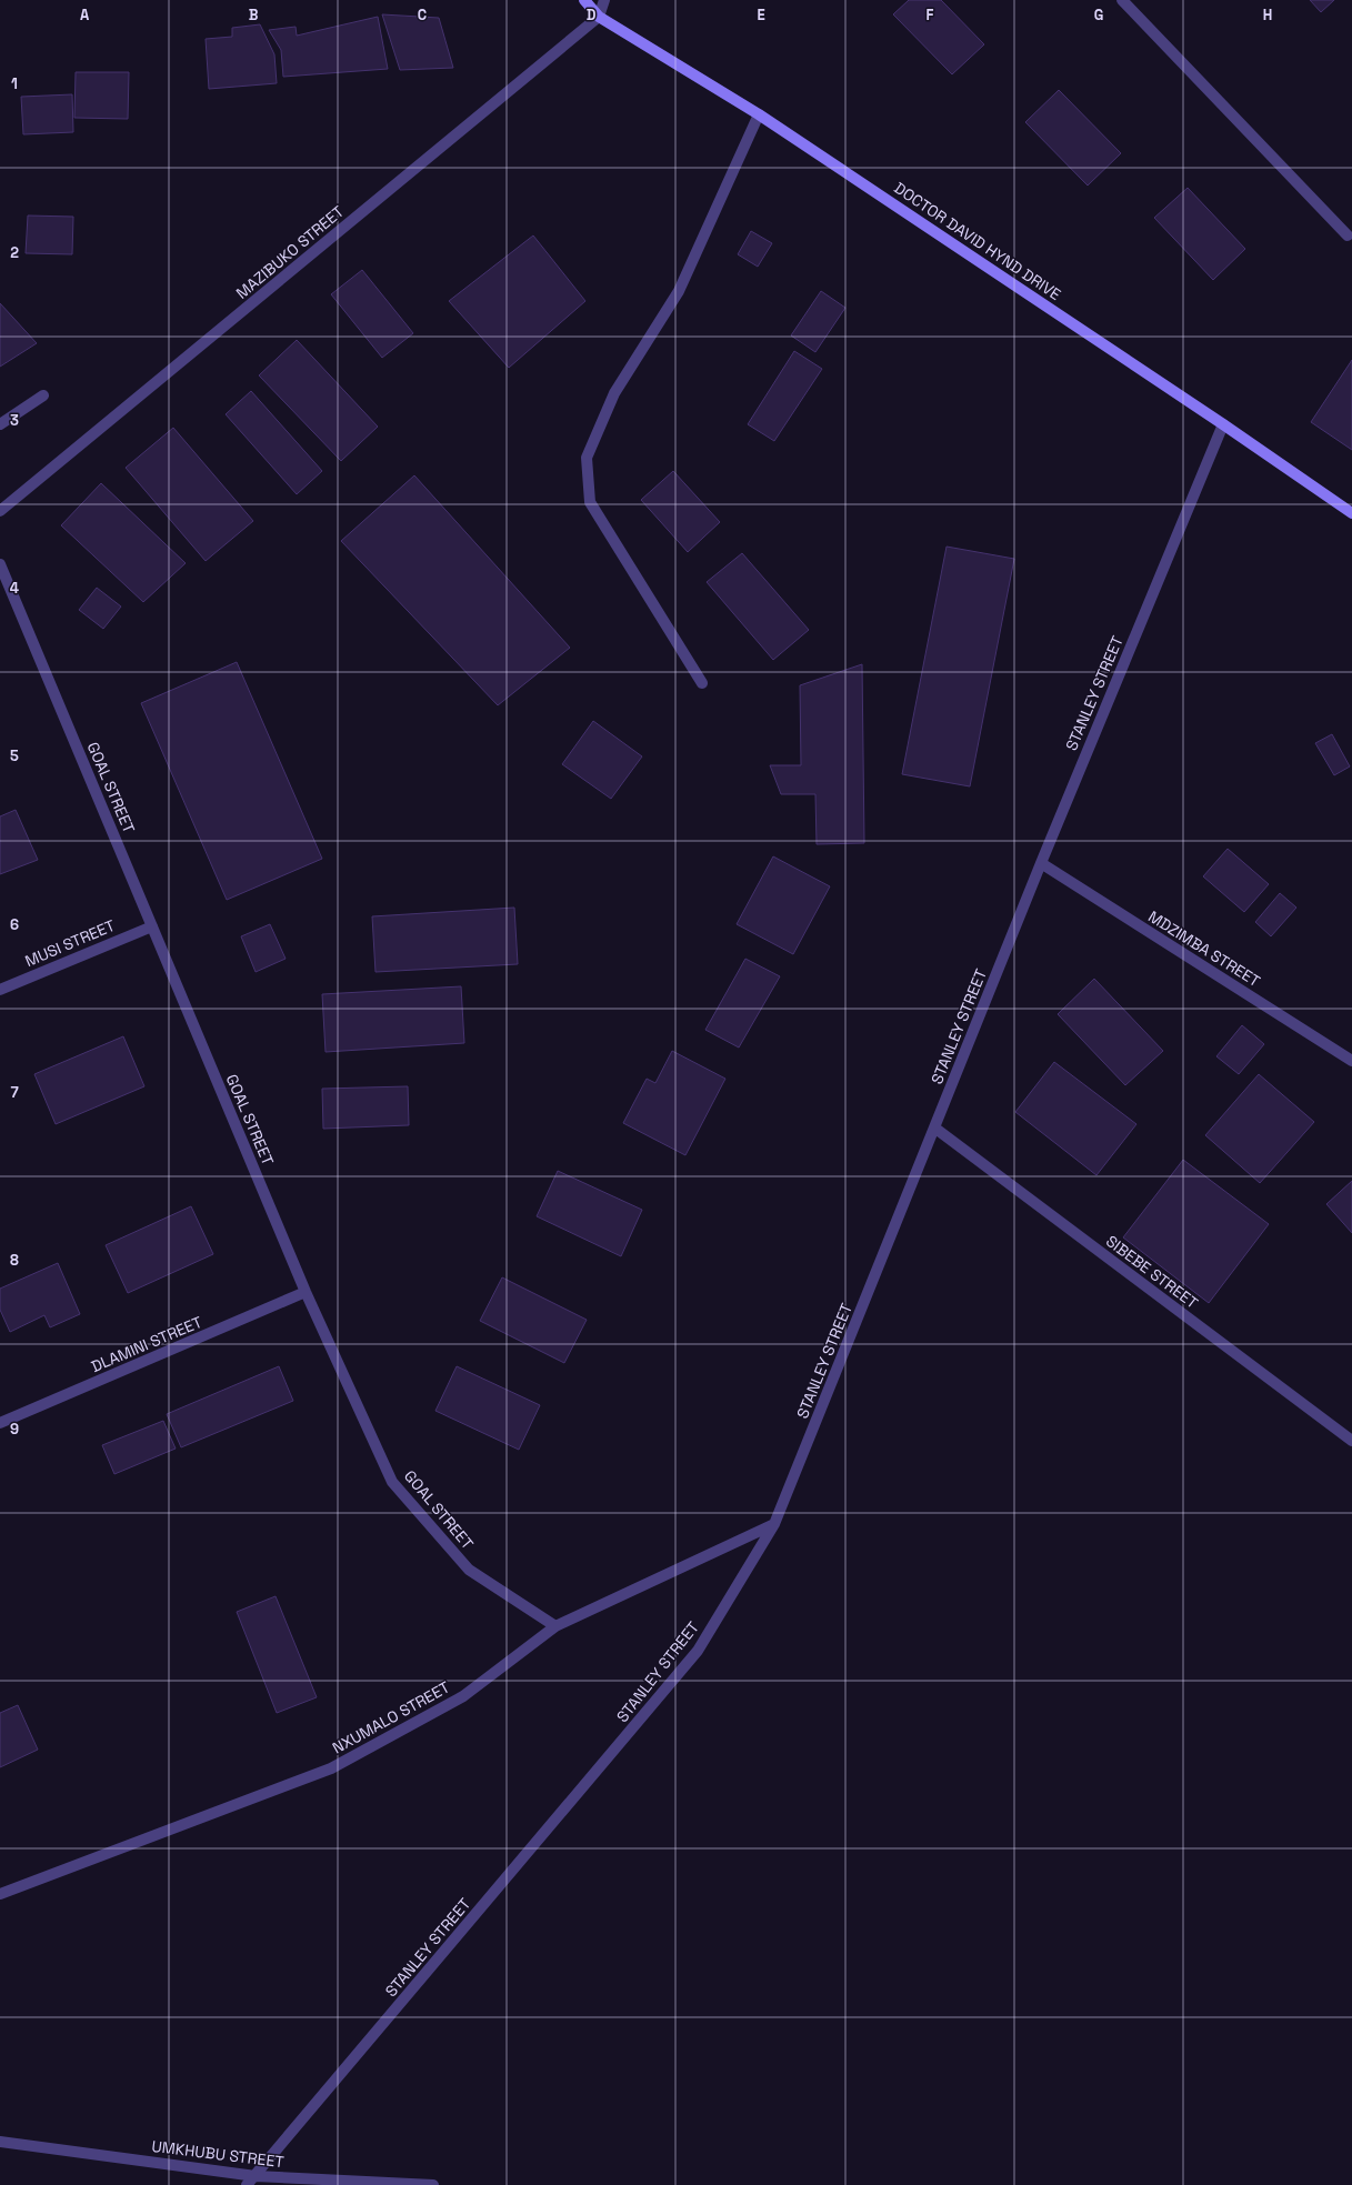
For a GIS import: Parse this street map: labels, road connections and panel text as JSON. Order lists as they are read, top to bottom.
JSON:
{
  "streets": {
    "main road": ["DOCTOR DAVID HYND DRIVE"],
    "street": [
      "MAZIBUKO STREET",
      "STANLEY STREET",
      "GOAL STREET",
      "MUSI STREET",
      "MDZIMBA STREET",
      "SIBEBE STREET",
      "DLAMINI STREET",
      "NXUMALO STREET",
      "UMKHUBU STREET"
    ]
  },
  "crossings": [
    ["DOCTOR DAVID HYND DRIVE", "MAZIBUKO STREET"],
    ["DOCTOR DAVID HYND DRIVE", "STANLEY STREET"],
    ["STANLEY STREET", "MDZIMBA STREET"],
    ["STANLEY STREET", "SIBEBE STREET"],
    ["STANLEY STREET", "NXUMALO STREET"],
    ["STANLEY STREET", "UMKHUBU STREET"],
    ["GOAL STREET", "MUSI STREET"],
    ["GOAL STREET", "DLAMINI STREET"],
    ["GOAL STREET", "NXUMALO STREET"]
  ],
  "grid": {
    "columns": [
      "A",
      "B",
      "C",
      "D",
      "E",
      "F",
      "G",
      "H"
    ],
    "rows": [
      "1",
      "2",
      "3",
      "4",
      "5",
      "6",
      "7",
      "8",
      "9"
    ]
  }
}
